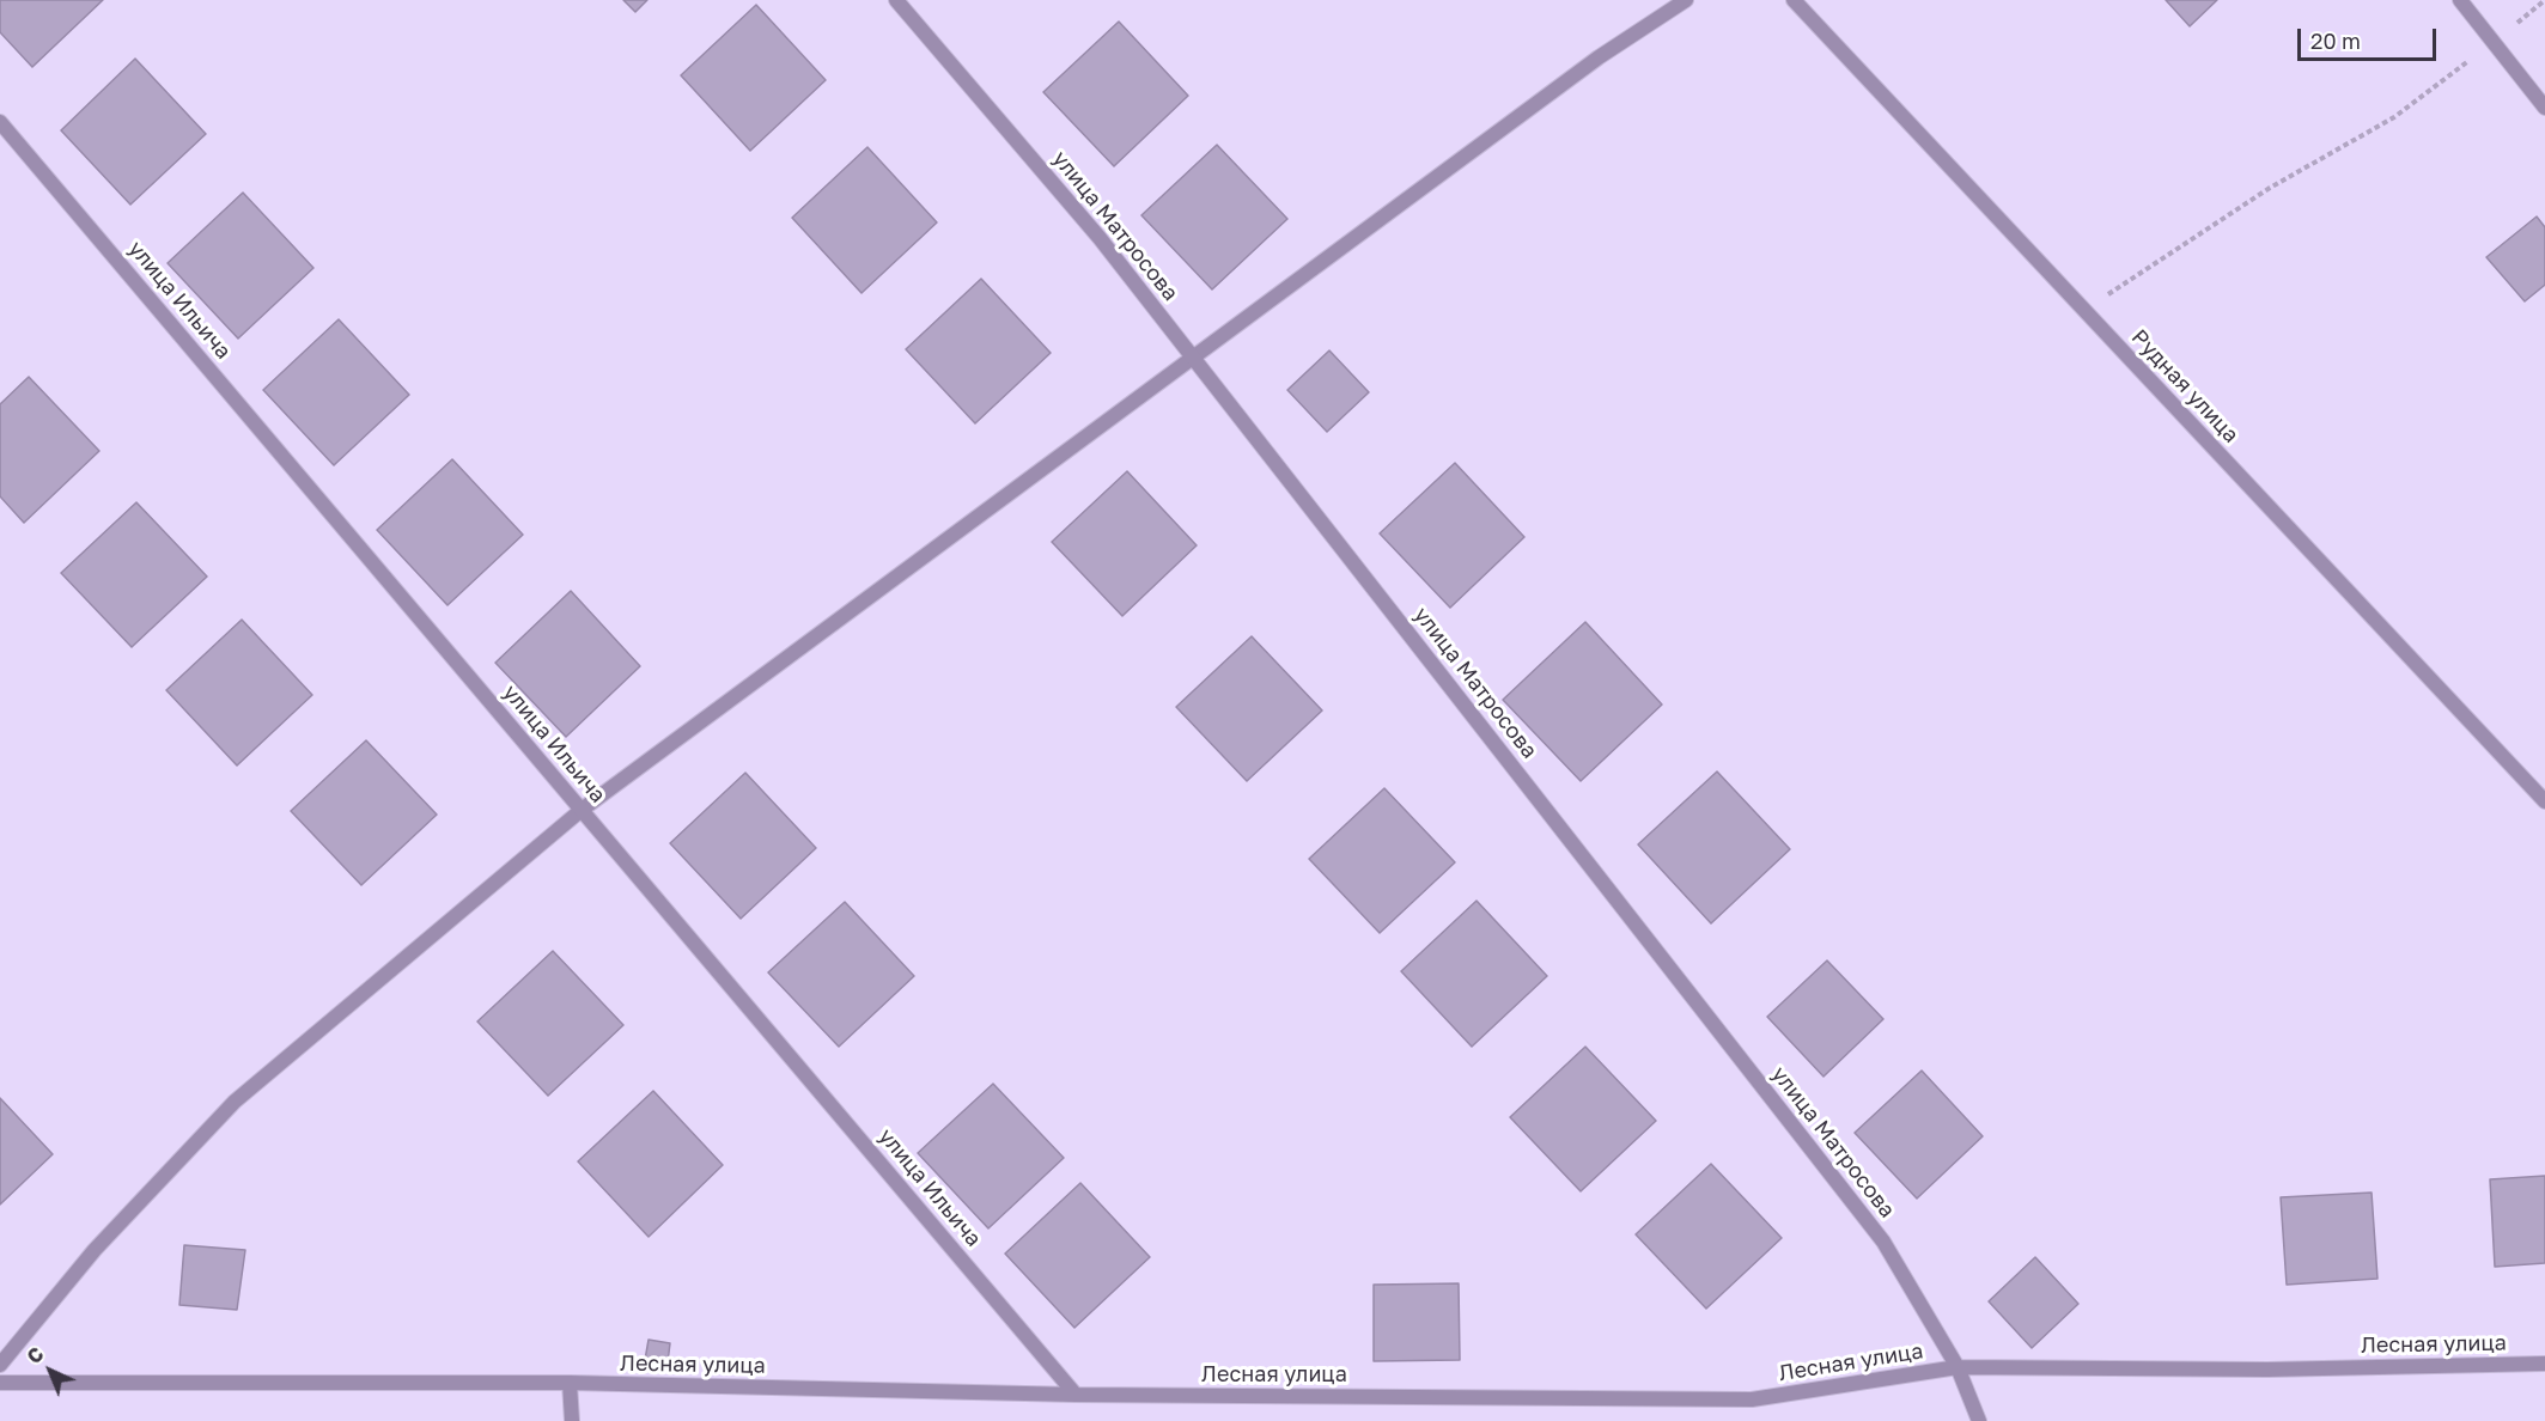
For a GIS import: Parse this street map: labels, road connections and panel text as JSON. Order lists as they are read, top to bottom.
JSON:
{
  "streets": {
    "street": [
      "улица Матросова",
      "улица Ильича",
      "Рудная улица",
      "Лесная улица"
    ]
  },
  "crossings": [
    ["улица Матросова", "Лесная улица"],
    ["улица Ильича", "Лесная улица"]
  ],
  "scale_bar": "20 m",
  "north": "top left"
}
